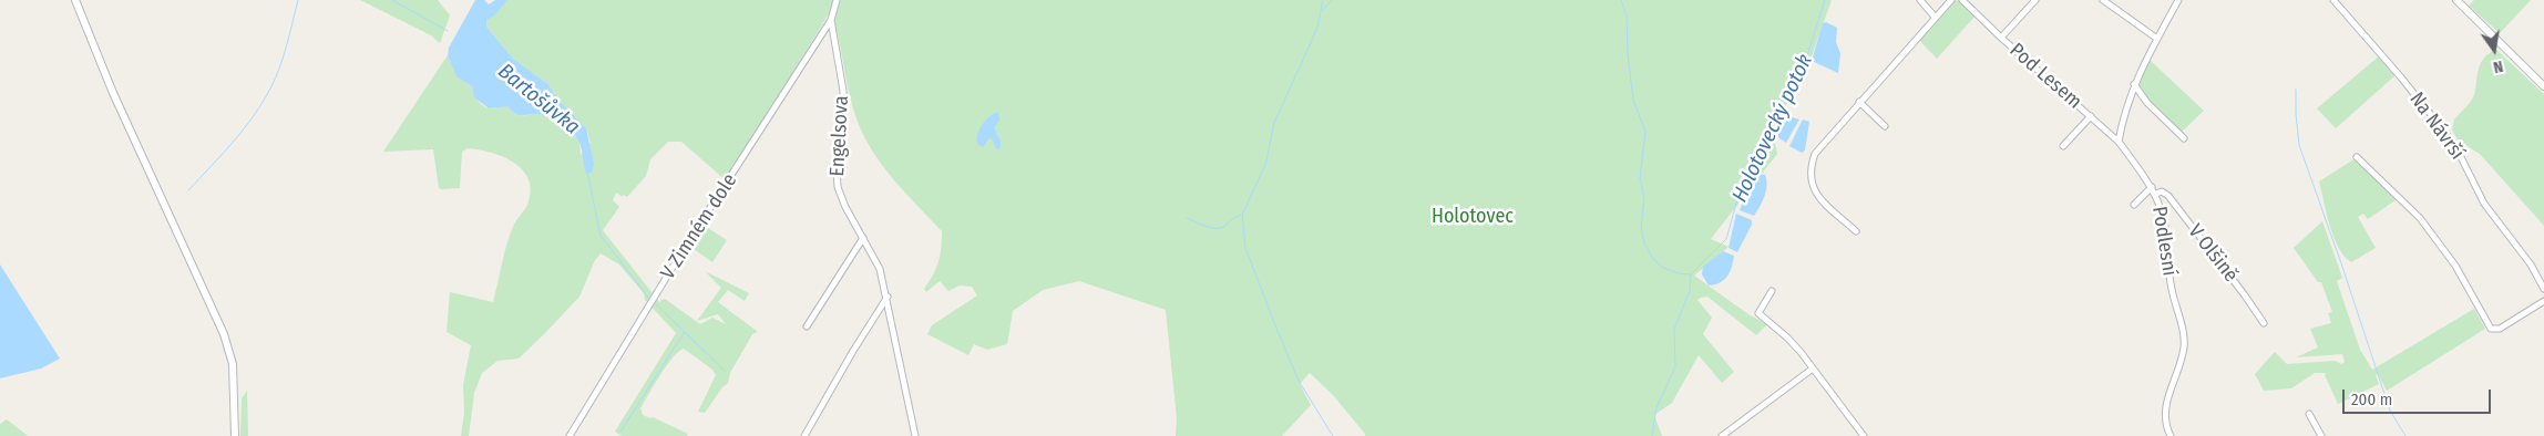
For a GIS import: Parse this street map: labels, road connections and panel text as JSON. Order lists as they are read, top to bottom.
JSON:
{
  "streets": {
    "street": [
      "Pod Lesem",
      "Na Návrší",
      "Engelsova",
      "V Zimném dole",
      "Podlesní",
      "V Olšině"
    ]
  },
  "crossings": [
    ["Pod Lesem", "Podlesní"],
    ["Engelsova", "V Zimném dole"],
    ["Podlesní", "V Olšině"]
  ],
  "water": ["Bartošůvka", "Holotovecký potok"],
  "parks": ["Holotovec"],
  "scale_bar": "200 m",
  "north": "bottom"
}
